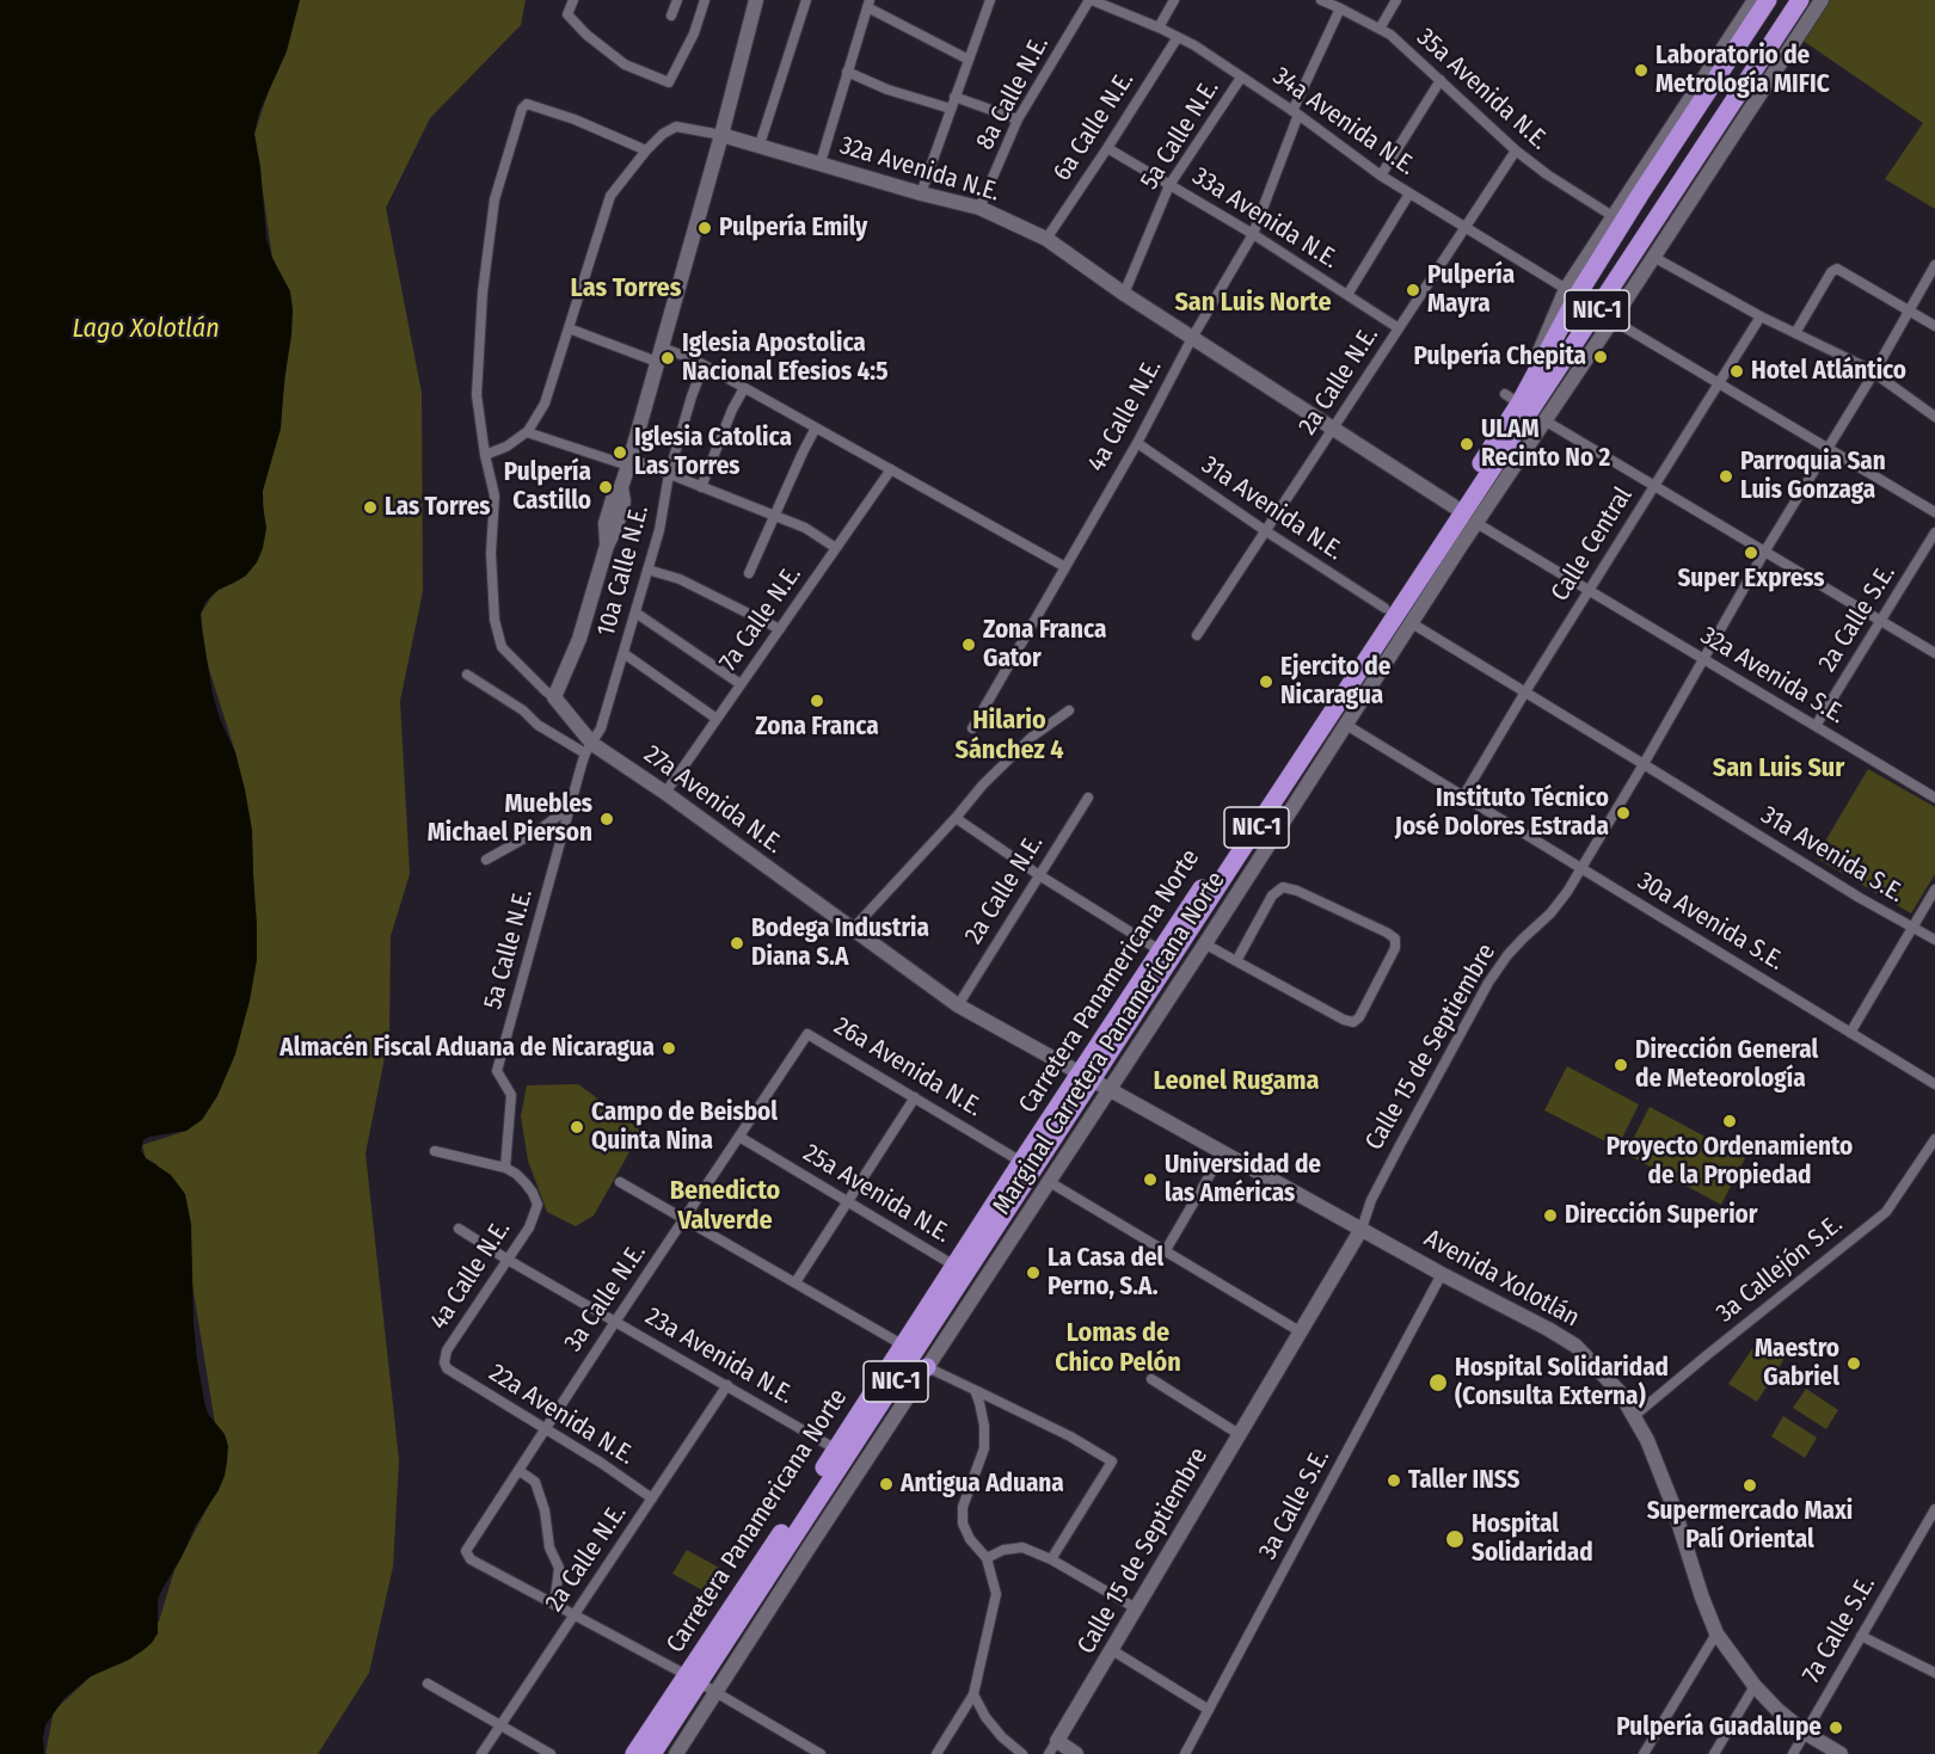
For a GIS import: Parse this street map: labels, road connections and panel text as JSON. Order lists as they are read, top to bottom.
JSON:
{
  "streets": {
    "highway": ["NIC-1", "Carretera Panamericana Norte"],
    "street": [
      "35a Avenida N.E.",
      "8a Calle N.E.",
      "34a Avenida N.E.",
      "6a Calle N.E.",
      "5a Calle N.E.",
      "32a Avenida N.E.",
      "33a Avenida N.E.",
      "2a Calle N.E.",
      "4a Calle N.E.",
      "31a Avenida N.E.",
      "Calle Central",
      "10a Calle N.E.",
      "7a Calle N.E.",
      "2a Calle S.E.",
      "32a Avenida S.E.",
      "27a Avenida N.E.",
      "31a Avenida S.E.",
      "30a Avenida S.E.",
      "Marginal Carretera Panamericana Norte",
      "Calle 15 de Septiembre",
      "26a Avenida N.E.",
      "25a Avenida N.E.",
      "3a Callejón S.E.",
      "Avenida Xolotlán",
      "3a Calle N.E.",
      "23a Avenida N.E.",
      "22a Avenida N.E.",
      "3a Calle S.E.",
      "7a Calle S.E."
    ]
  },
  "crossings": [
    ["35a Avenida N.E.", "2a Calle N.E."],
    ["35a Avenida N.E.", "4a Calle N.E."],
    ["8a Calle N.E.", "34a Avenida N.E."],
    ["8a Calle N.E.", "32a Avenida N.E."],
    ["34a Avenida N.E.", "6a Calle N.E."],
    ["34a Avenida N.E.", "5a Calle N.E."],
    ["34a Avenida N.E.", "NIC-1"],
    ["34a Avenida N.E.", "2a Calle N.E."],
    ["34a Avenida N.E.", "4a Calle N.E."],
    ["6a Calle N.E.", "32a Avenida N.E."],
    ["6a Calle N.E.", "33a Avenida N.E."],
    ["5a Calle N.E.", "32a Avenida N.E."],
    ["5a Calle N.E.", "33a Avenida N.E."],
    ["5a Calle N.E.", "4a Calle N.E."],
    ["5a Calle N.E.", "10a Calle N.E."],
    ["5a Calle N.E.", "27a Avenida N.E."],
    ["32a Avenida N.E.", "2a Calle N.E."],
    ["32a Avenida N.E.", "4a Calle N.E."],
    ["32a Avenida N.E.", "Carretera Panamericana Norte"],
    ["33a Avenida N.E.", "2a Calle N.E."],
    ["33a Avenida N.E.", "4a Calle N.E."],
    ["NIC-1", "Carretera Panamericana Norte"],
    ["2a Calle N.E.", "31a Avenida N.E."],
    ["2a Calle N.E.", "27a Avenida N.E."],
    ["2a Calle N.E.", "23a Avenida N.E."],
    ["2a Calle N.E.", "22a Avenida N.E."],
    ["4a Calle N.E.", "31a Avenida N.E."],
    ["4a Calle N.E.", "23a Avenida N.E."],
    ["4a Calle N.E.", "22a Avenida N.E."],
    ["31a Avenida N.E.", "Carretera Panamericana Norte"],
    ["Calle Central", "32a Avenida S.E."],
    ["Calle Central", "31a Avenida S.E."],
    ["Calle Central", "30a Avenida S.E."],
    ["10a Calle N.E.", "27a Avenida N.E."],
    ["7a Calle N.E.", "27a Avenida N.E."],
    ["2a Calle S.E.", "32a Avenida S.E."],
    ["32a Avenida S.E.", "Calle 15 de Septiembre"],
    ["27a Avenida N.E.", "Carretera Panamericana Norte"],
    ["27a Avenida N.E.", "Marginal Carretera Panamericana Norte"],
    ["27a Avenida N.E.", "Avenida Xolotlán"],
    ["31a Avenida S.E.", "Calle 15 de Septiembre"],
    ["30a Avenida S.E.", "Marginal Carretera Panamericana Norte"],
    ["30a Avenida S.E.", "Calle 15 de Septiembre"],
    ["Carretera Panamericana Norte", "Marginal Carretera Panamericana Norte"],
    ["Carretera Panamericana Norte", "26a Avenida N.E."],
    ["Carretera Panamericana Norte", "25a Avenida N.E."],
    ["Carretera Panamericana Norte", "Avenida Xolotlán"],
    ["Carretera Panamericana Norte", "23a Avenida N.E."],
    ["Marginal Carretera Panamericana Norte", "Avenida Xolotlán"],
    ["Calle 15 de Septiembre", "Avenida Xolotlán"],
    ["26a Avenida N.E.", "3a Calle N.E."],
    ["25a Avenida N.E.", "3a Calle N.E."],
    ["3a Callejón S.E.", "Avenida Xolotlán"],
    ["Avenida Xolotlán", "3a Calle S.E."],
    ["Avenida Xolotlán", "7a Calle S.E."],
    ["3a Calle N.E.", "23a Avenida N.E."],
    ["3a Calle N.E.", "22a Avenida N.E."]
  ],
  "districts": [
    "Las Torres",
    "San Luis Norte",
    "Hilario Sánchez 4",
    "San Luis Sur",
    "Leonel Rugama",
    "Benedicto Valverde",
    "Lomas de Chico Pelón"
  ],
  "water": ["Lago Xolotlán"],
  "places": [
    "Laboratorio de Metrología MIFIC",
    "Pulpería Emily",
    "Pulpería Mayra",
    "Pulpería Chepita",
    "Iglesia Apostolica Nacional Efesios 4:5",
    "Hotel Atlántico",
    "ULAM Recinto No 2",
    "Iglesia Catolica Las Torres",
    "Parroquia San Luis Gonzaga",
    "Pulpería Castillo",
    "Las Torres",
    "Super Express",
    "Zona Franca Gator",
    "Ejercito de Nicaragua",
    "Zona Franca",
    "Instituto Técnico José Dolores Estrada",
    "Muebles Michael Pierson",
    "Bodega Industria Diana S.A",
    "Almacén Fiscal Aduana de Nicaragua",
    "Dirección General de Meteorología",
    "Proyecto Ordenamiento de la Propiedad",
    "Campo de Beisbol Quinta Nina",
    "Universidad de las Américas",
    "Dirección Superior",
    "La Casa del Perno, S.A.",
    "Maestro Gabriel",
    "Hospital Solidaridad (Consulta Externa)",
    "Taller INSS",
    "Antigua Aduana",
    "Supermercado Maxi Palí Oriental",
    "Hospital Solidaridad",
    "Pulpería Guadalupe"
  ]
}
